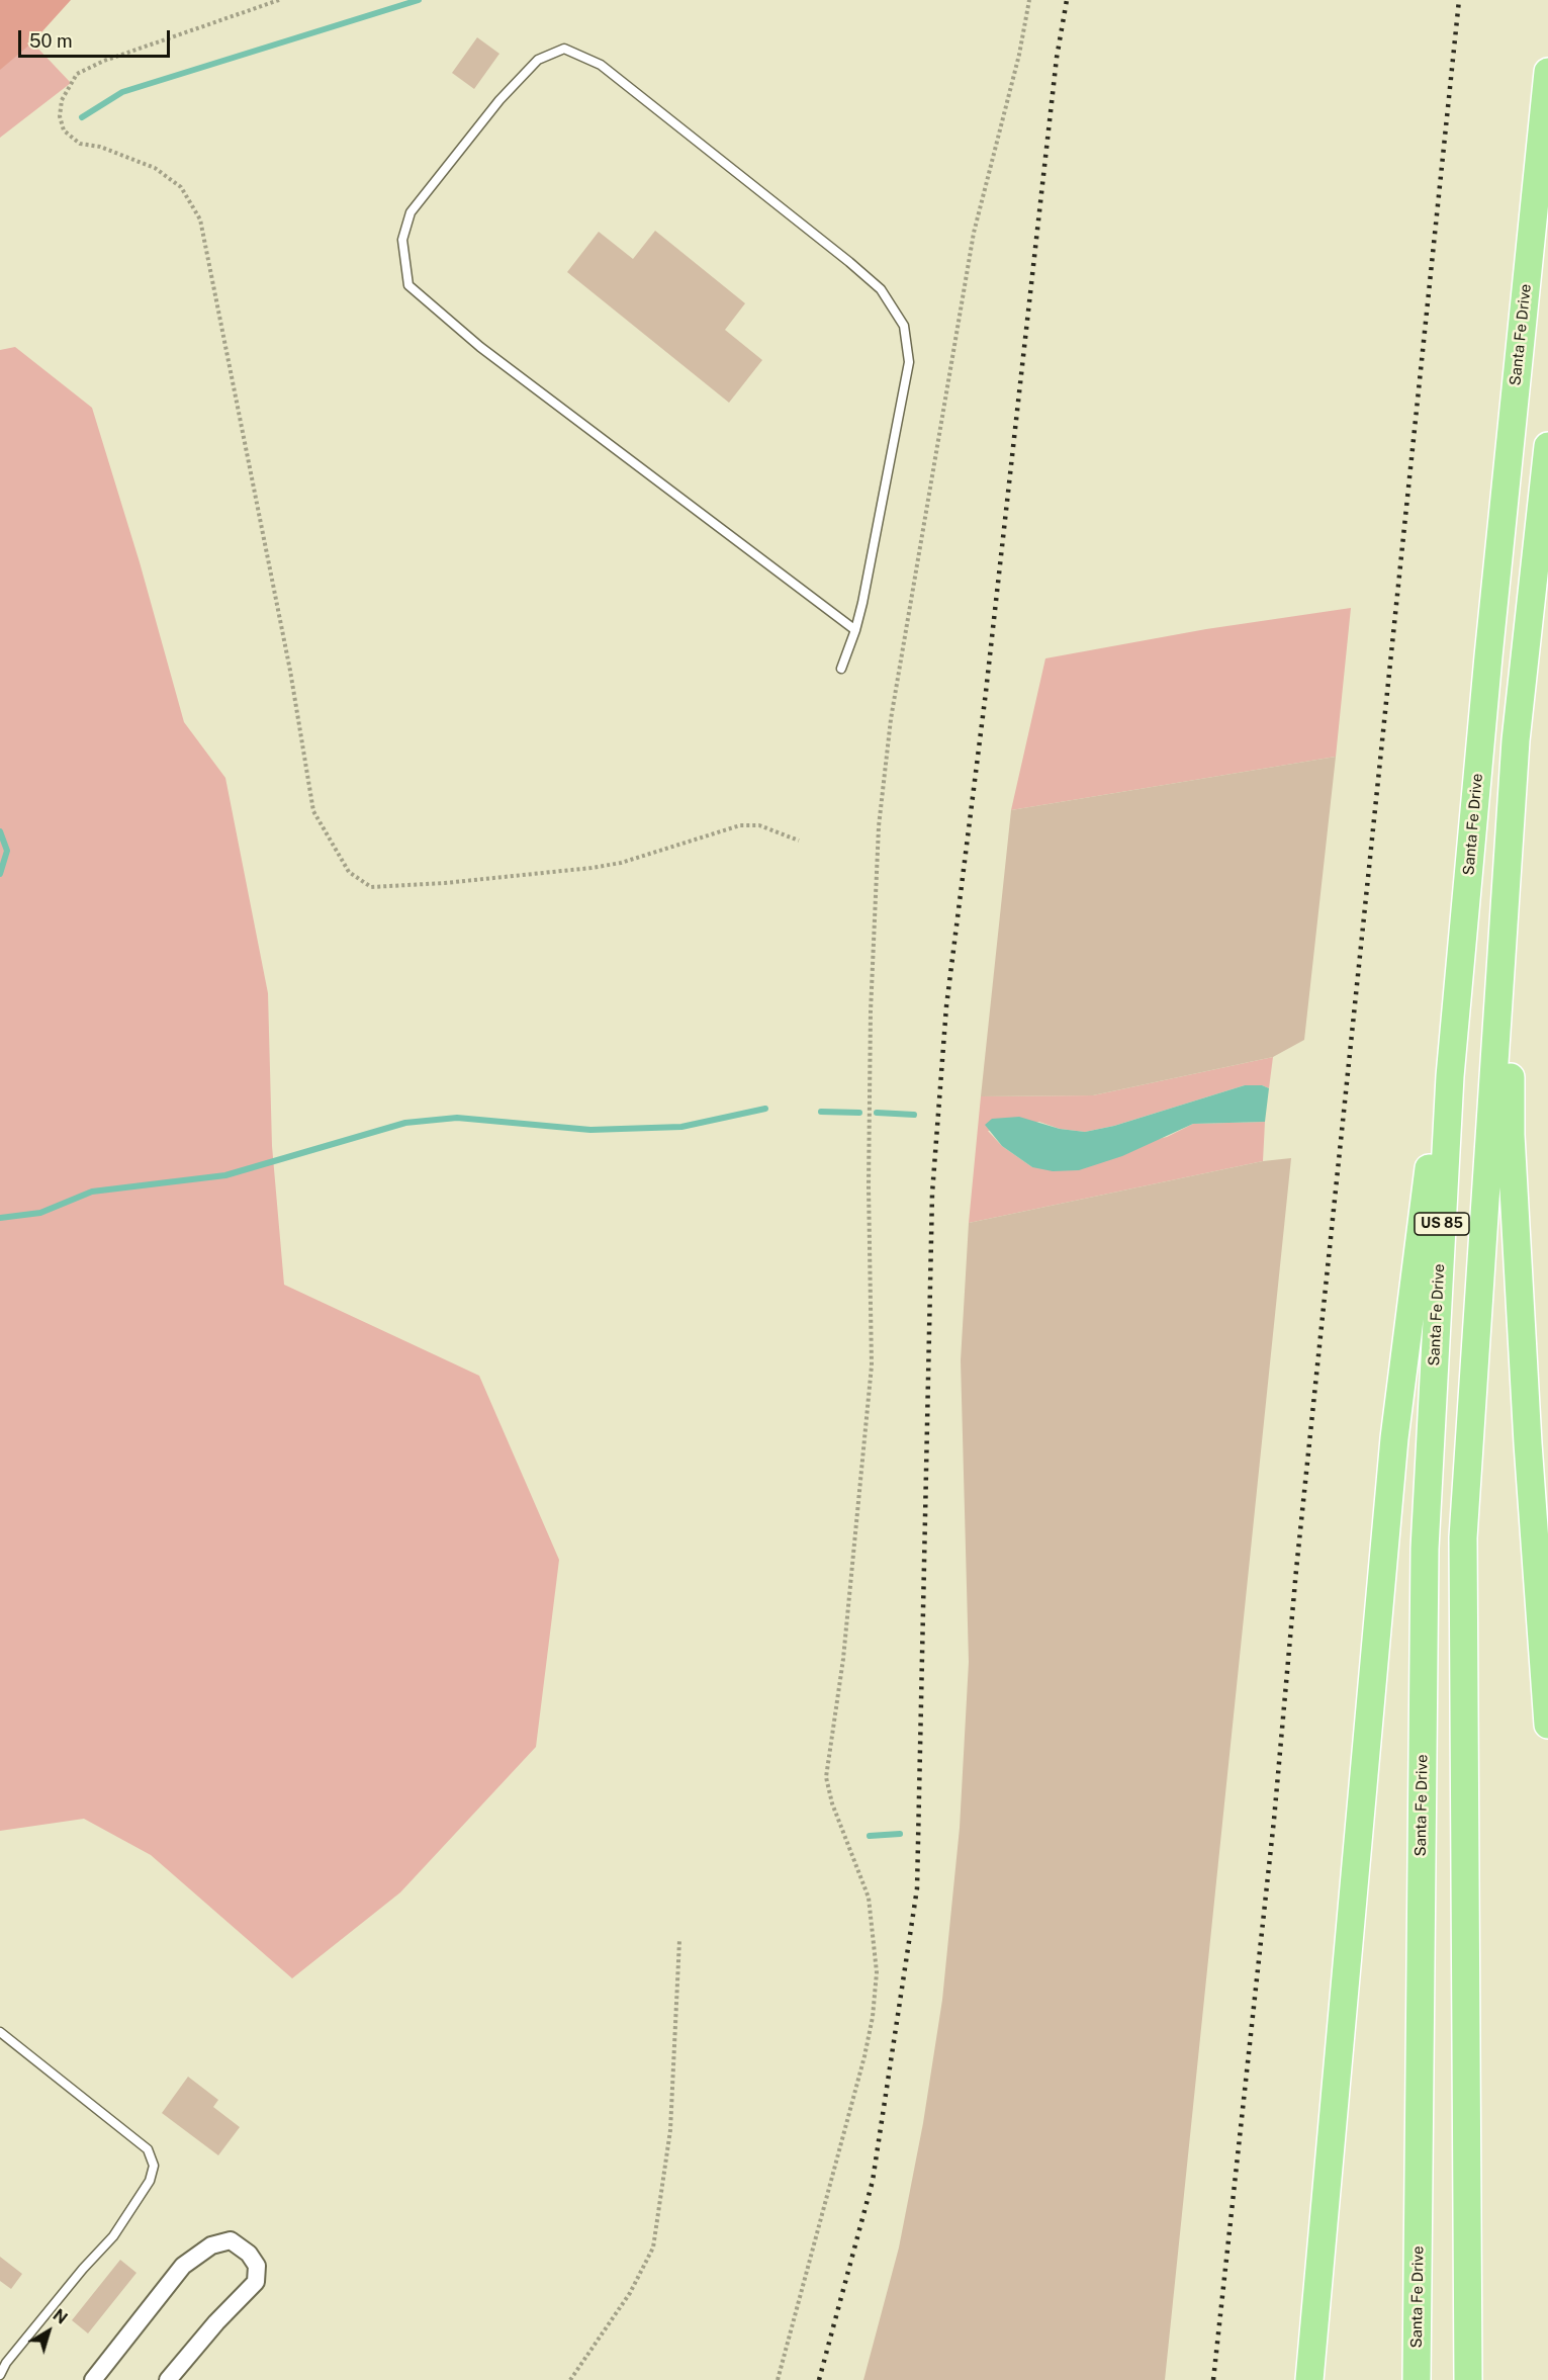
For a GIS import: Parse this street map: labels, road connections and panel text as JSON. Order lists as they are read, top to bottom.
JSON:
{
  "streets": {
    "highway": ["Santa Fe Drive", "US 85"]
  },
  "scale_bar": "50 m",
  "north": "top right"
}
